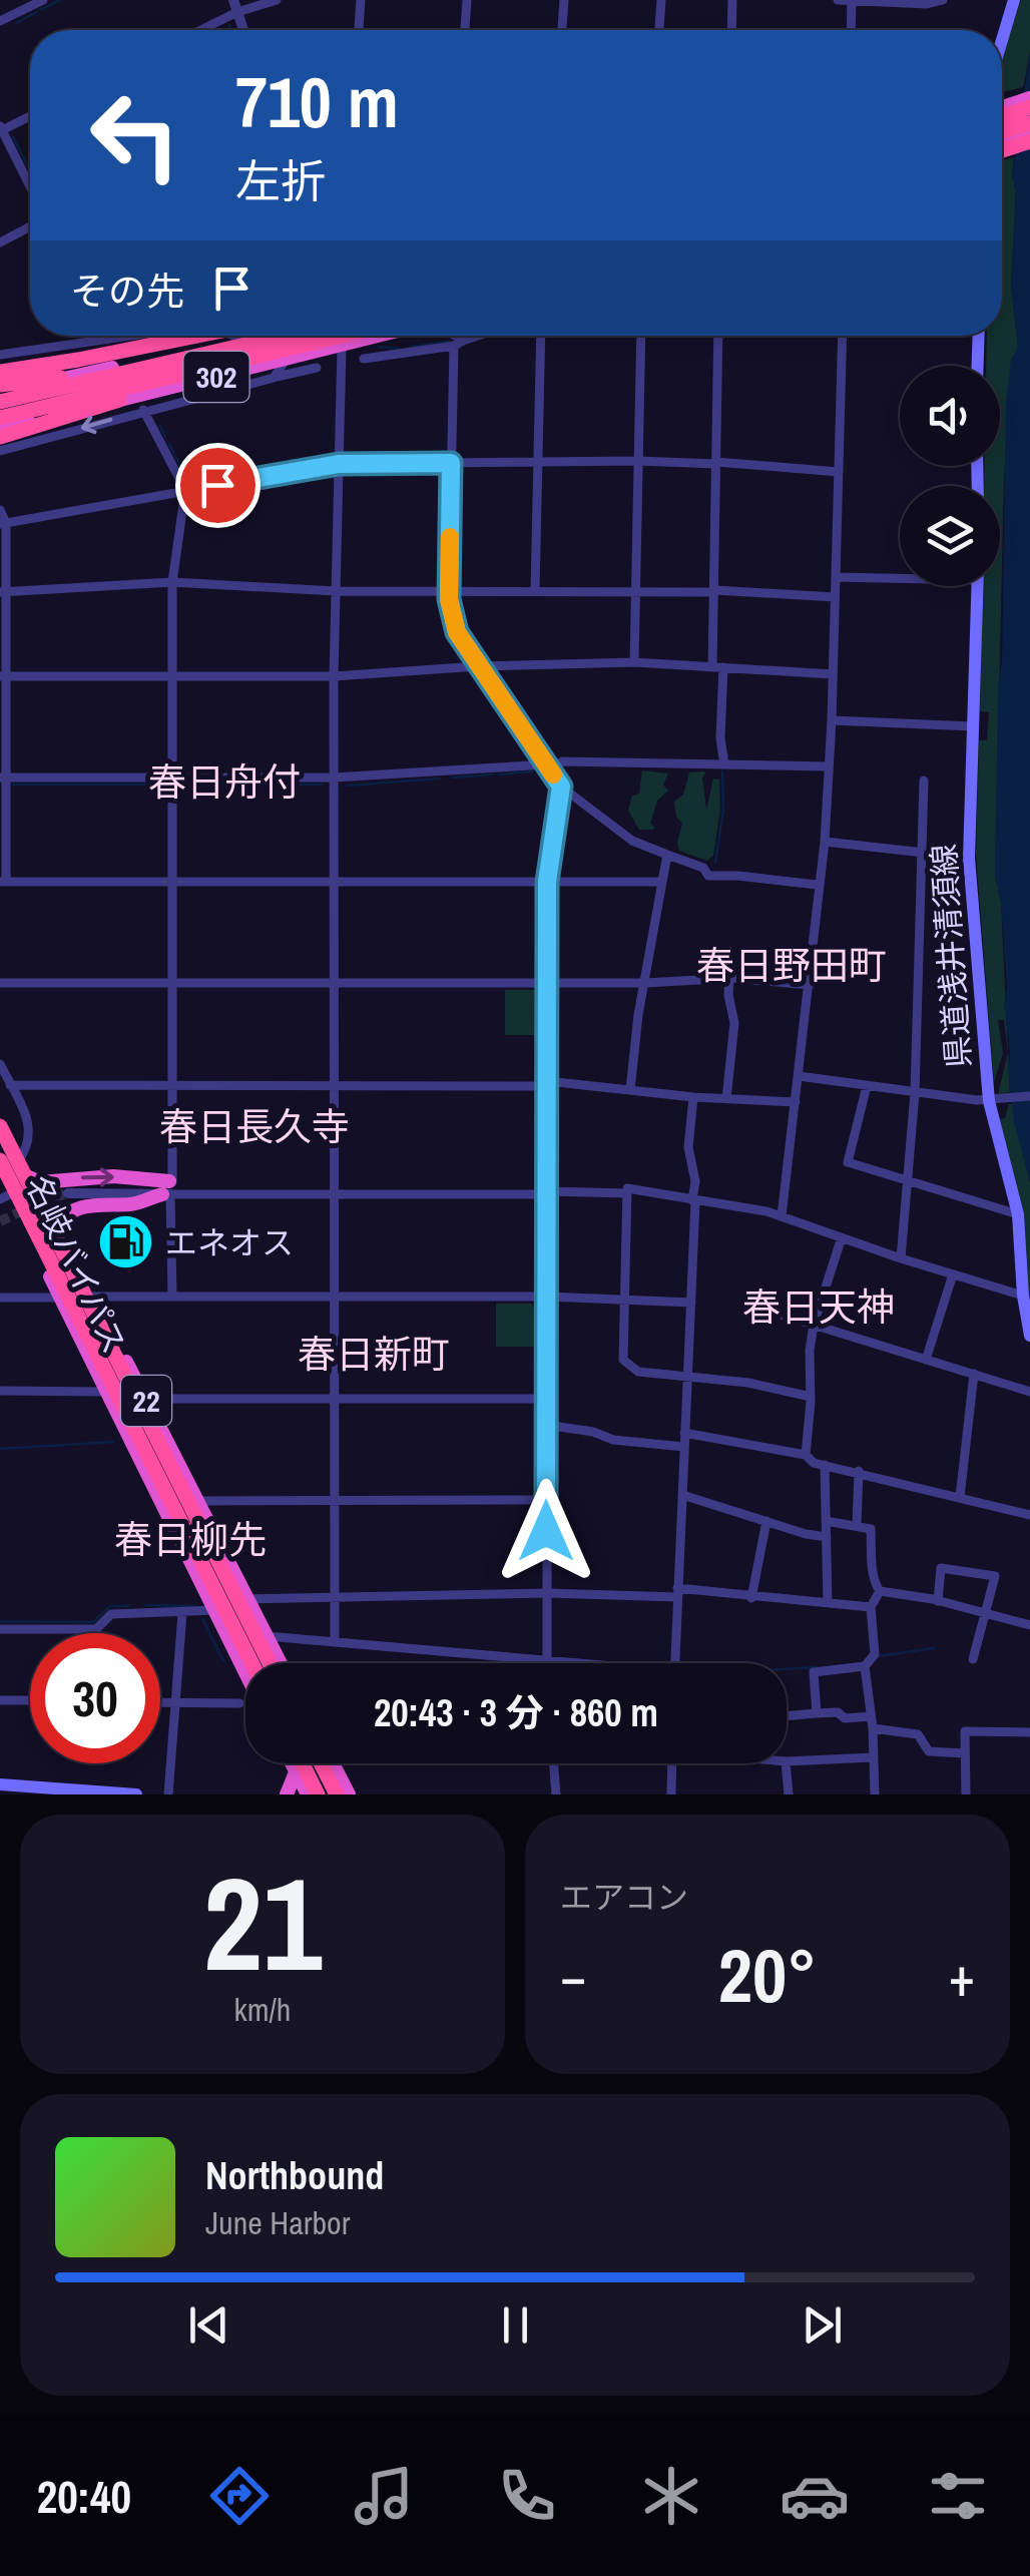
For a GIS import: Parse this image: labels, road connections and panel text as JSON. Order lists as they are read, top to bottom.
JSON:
{
  "streets": {
    "highway": ["302", "名岐バイパス", "22"],
    "main road": ["県道浅井清須線"]
  },
  "districts": [
    "春日舟付",
    "春日野田町",
    "春日長久寺",
    "春日天神",
    "春日新町",
    "春日柳先"
  ],
  "places": {
    "fuel station": ["エネオス"]
  },
  "page": {
    "turn": ["710 m", "左折"],
    "then": "その先",
    "limit": "30",
    "trip": "20:43 · 3 分 · 860 m",
    "tile": [
      ["21", "km/h"],
      "エアコン"
    ],
    "heat": ["−", "20°", "+"],
    "song": ["Northbound", "June Harbor"],
    "tabs": "20:40"
  }
}
